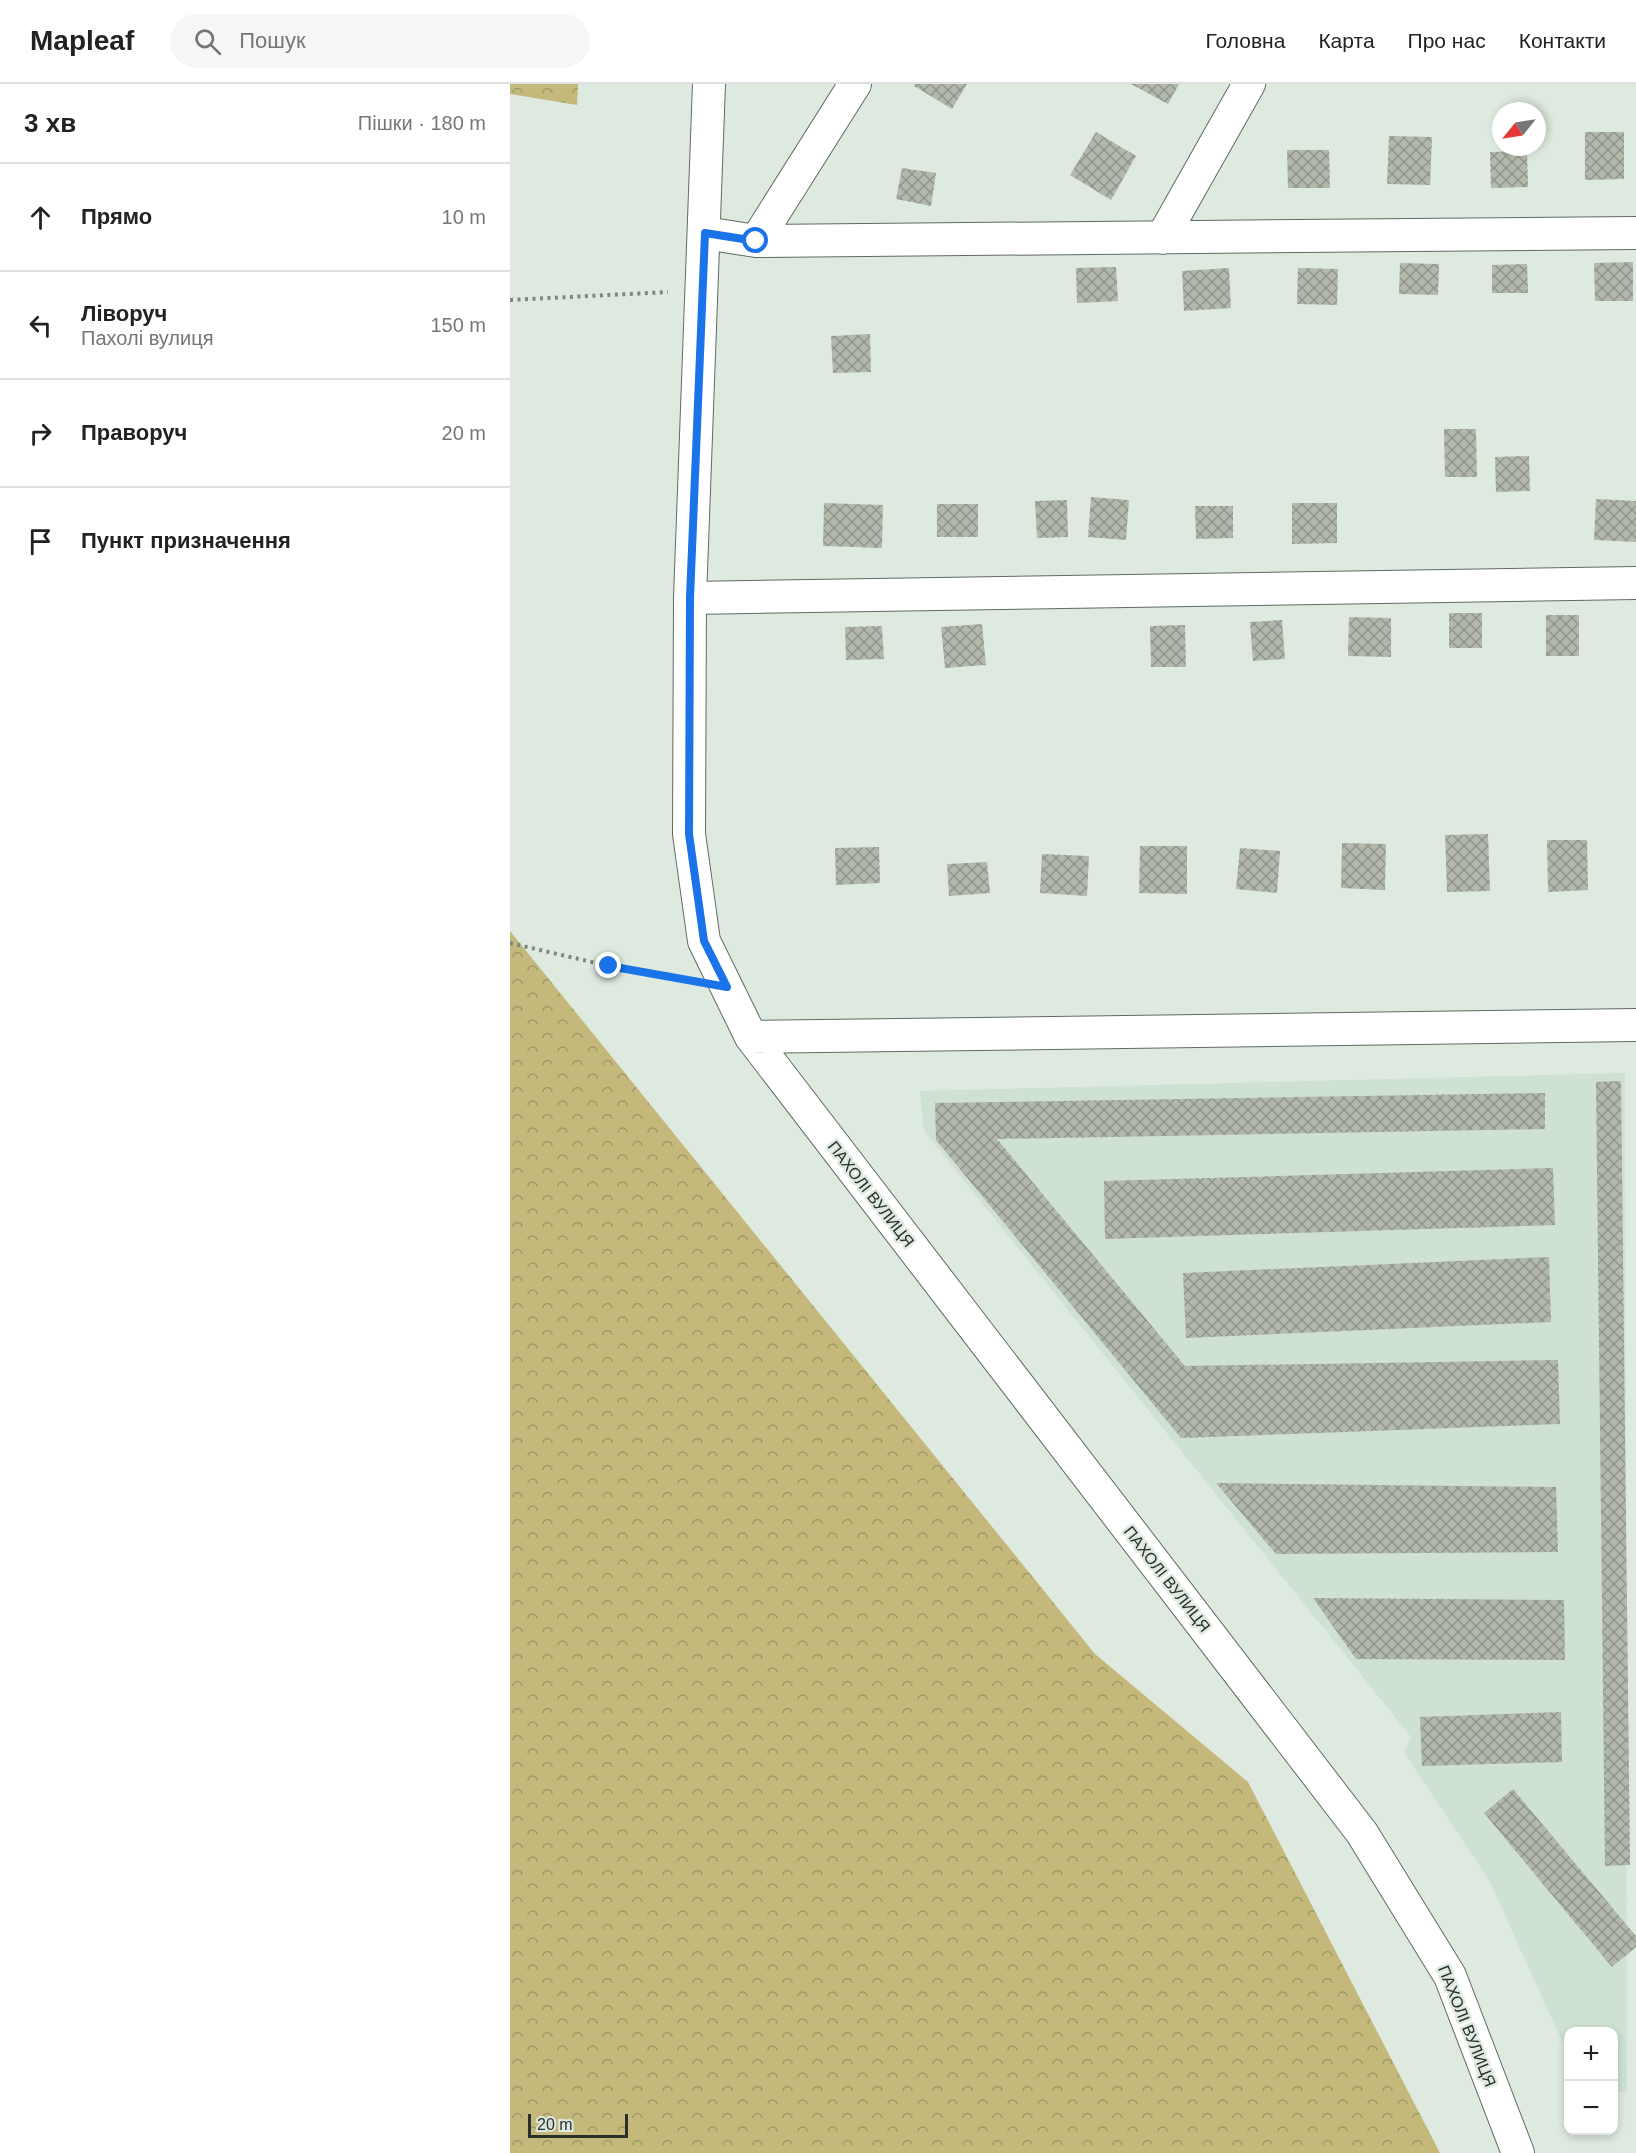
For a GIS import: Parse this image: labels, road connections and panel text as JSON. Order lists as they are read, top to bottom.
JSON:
{
  "streets": {
    "street": ["ПАХОЛІ ВУЛИЦЯ"]
  },
  "scale_bar": "20 m",
  "north": "bottom left",
  "page": {
    "header": "Mapleaf",
    "search": "Пошук",
    "nav": [
      "Головна",
      "Карта",
      "Про нас",
      "Контакти"
    ],
    "heading": ["3 хв", "Пішки · 180 m"],
    "list": [
      ["Прямо", "10 m"],
      ["Ліворуч", "Пахолі вулиця", "150 m"],
      ["Праворуч", "20 m"],
      "Пункт призначення"
    ],
    "map_buttons": ["+", "−"],
    "scale": "20 m"
  }
}
